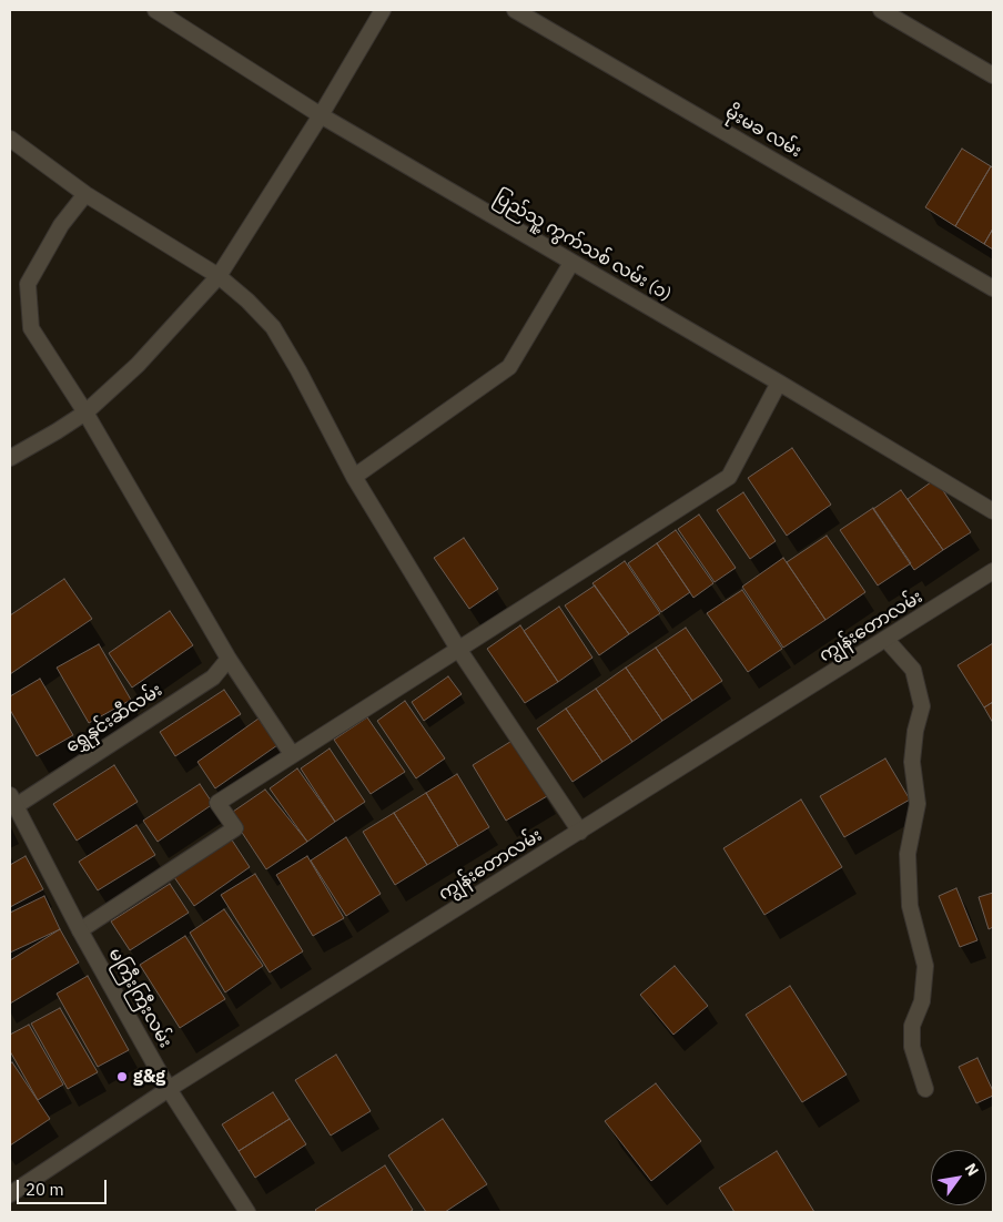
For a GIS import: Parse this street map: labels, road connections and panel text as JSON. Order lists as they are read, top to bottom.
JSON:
{
  "streets": {
    "street": [
      "မိုးမခ လမ်း",
      "ပြည်သူ့ ကွက်သစ် လမ်း (၁)",
      "ကျွန်းတောလမ်း",
      "ရွှေနှင်းဆီလမ်း",
      "မကြီးကြီးလမ်း"
    ]
  },
  "crossings": [
    ["ကျွန်းတောလမ်း", "မကြီးကြီးလမ်း"],
    ["ရွှေနှင်းဆီလမ်း", "မကြီးကြီးလမ်း"]
  ],
  "places": ["g&g"],
  "scale_bar": "20 m",
  "north": "top right"
}
